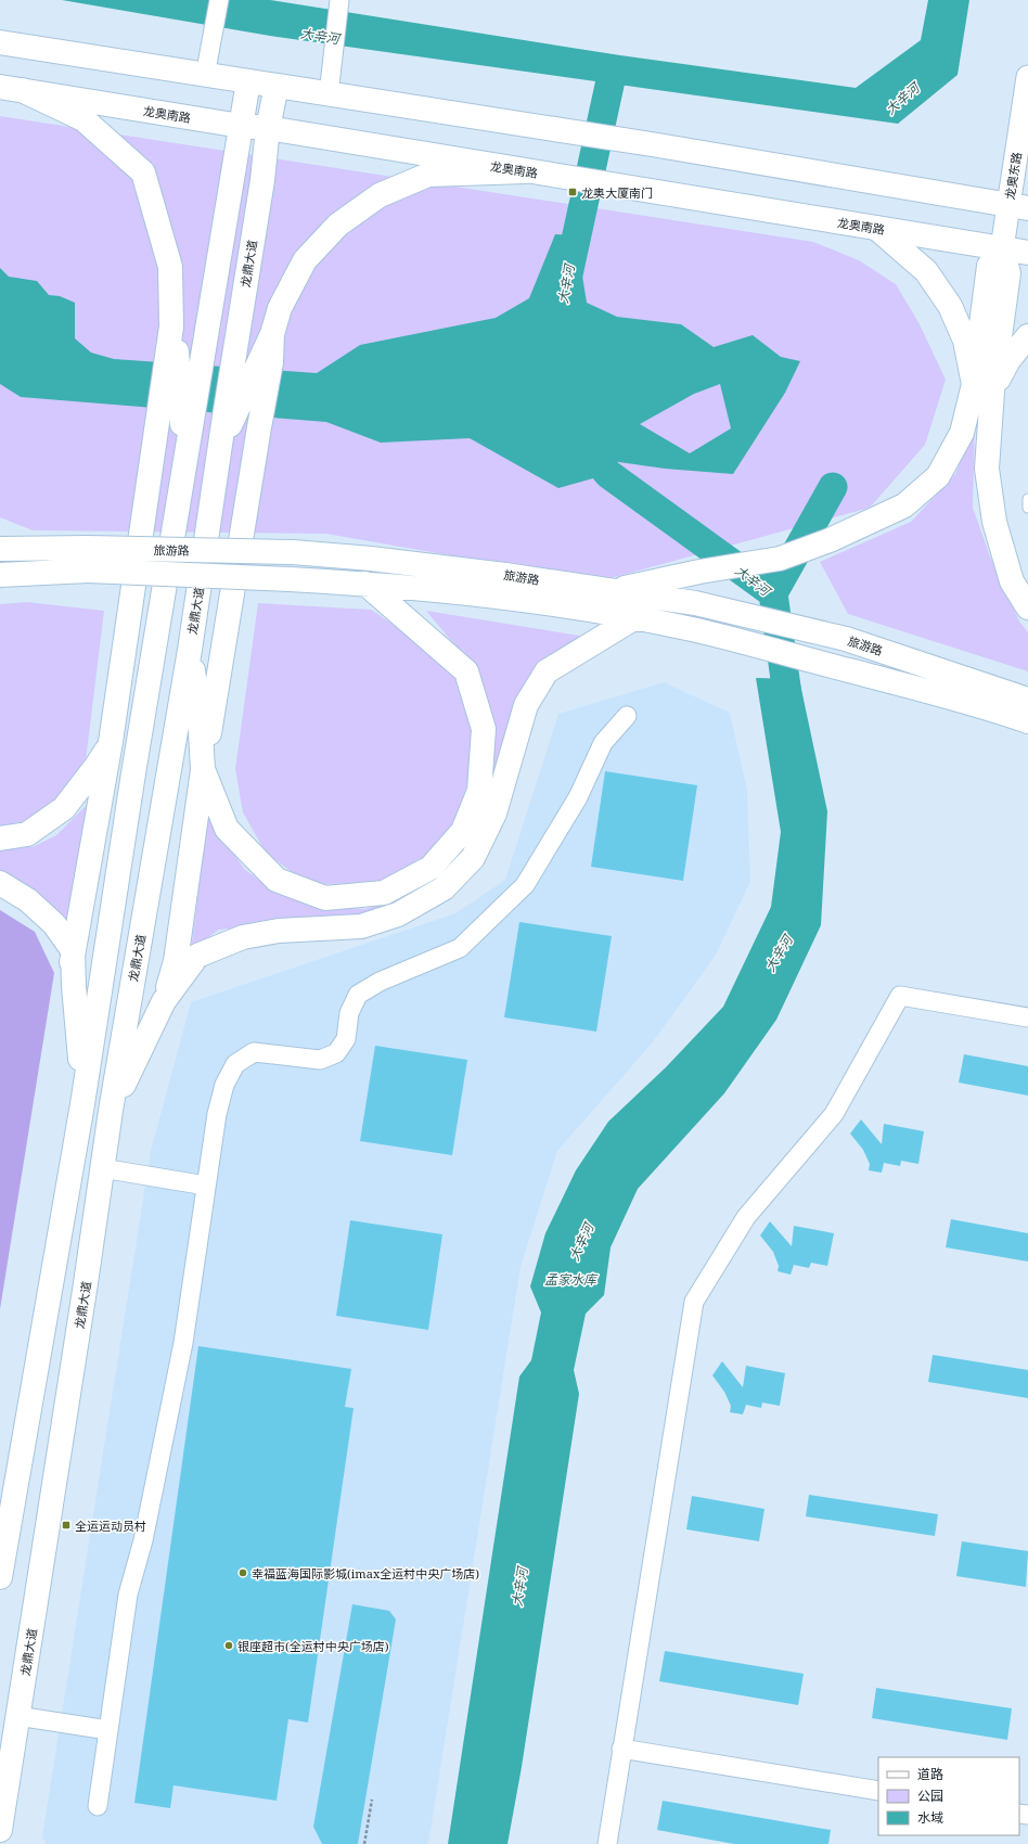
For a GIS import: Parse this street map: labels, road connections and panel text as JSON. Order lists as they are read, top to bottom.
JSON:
{
  "streets": {
    "main road": ["龙奥南路", "龙鼎大道", "旅游路"],
    "street": ["龙奥东路"]
  },
  "crossings": [
    ["龙奥南路", "龙奥东路"],
    ["龙奥南路", "龙鼎大道"]
  ],
  "water": ["大辛河", "孟家水库"],
  "places": {
    "transit": ["龙奥大厦南门", "全运运动员村"],
    "other": ["幸福蓝海国际影城(imax全运村中央广场店)", "银座超市(全运村中央广场店)"]
  },
  "legend": ["道路", "公园", "水域"]
}
